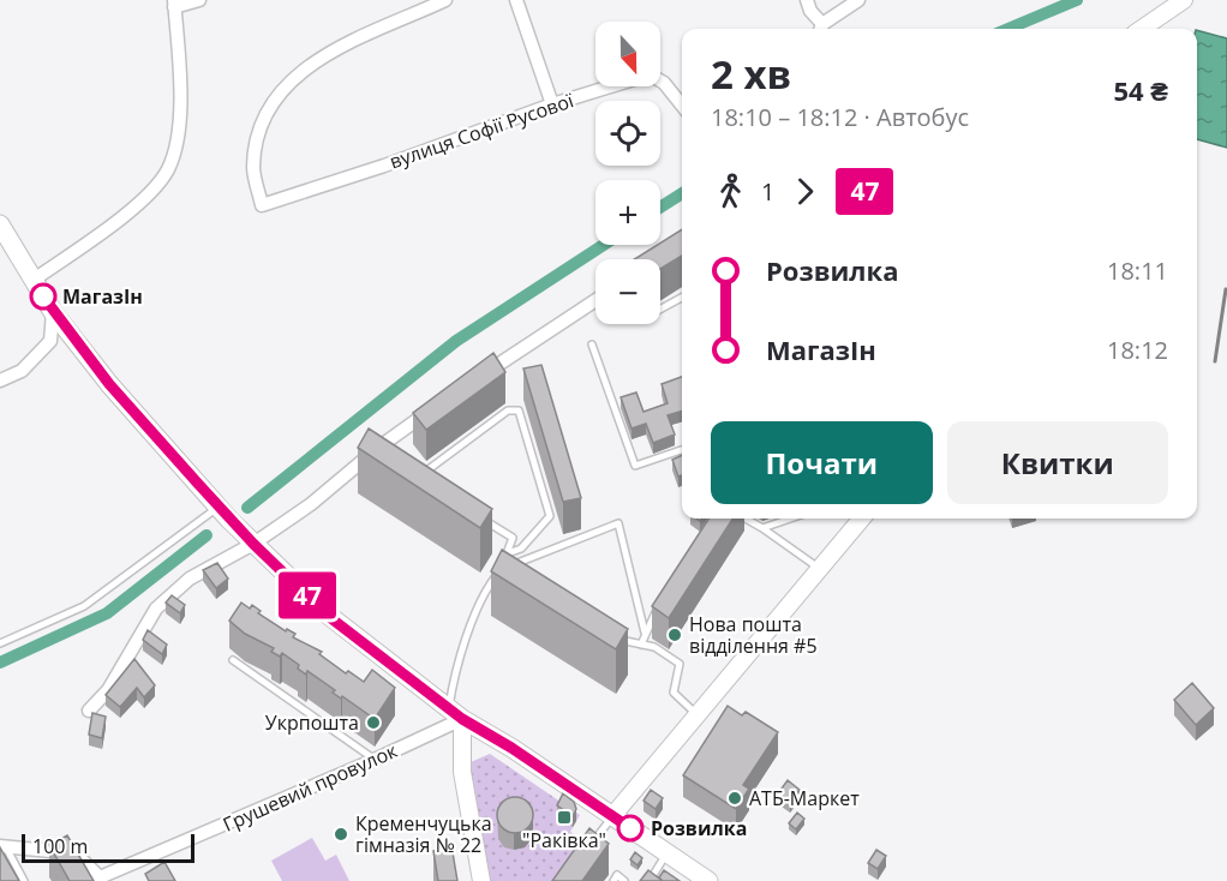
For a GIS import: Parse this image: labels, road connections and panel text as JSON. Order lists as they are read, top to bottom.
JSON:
{
  "streets": {
    "street": ["вулиця Софії Русової", "Грушевий провулок"]
  },
  "places": {
    "other": [
      "МагазІн",
      "Нова пошта відділення #5",
      "Укрпошта",
      "АТБ-Маркет",
      "Розвилка",
      "Кременчуцька гімназія № 22"
    ],
    "transit": ["\"Раківка\""]
  },
  "lines": ["bus line 47"],
  "scale_bar": "100 m",
  "north": "bottom",
  "page": {
    "on_map": "47",
    "map_buttons": ["+", "−"],
    "heading": ["2 хв", "18:10 – 18:12 · Автобус", "54 ₴"],
    "legs": ["1", "47"],
    "list": [
      {
        "name": "Розвилка",
        "value": "18:11"
      },
      {
        "name": "МагазІн",
        "value": "18:12"
      }
    ],
    "buttons": ["Почати", "Квитки"],
    "scale": "100 m"
  }
}
